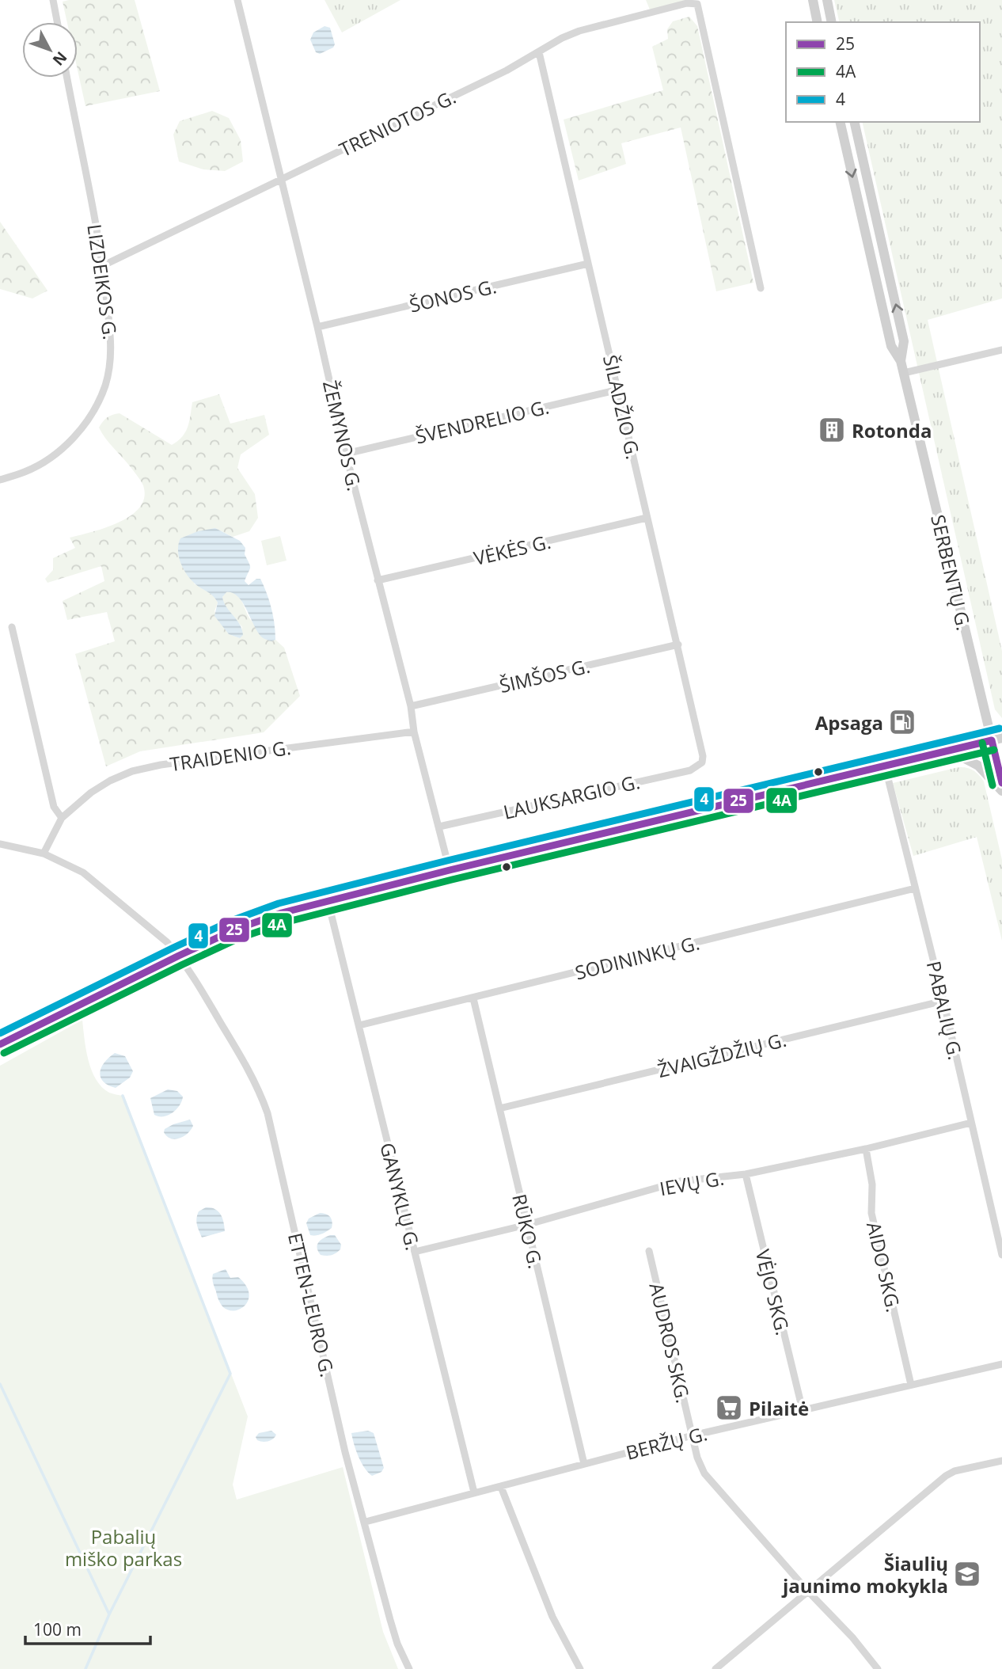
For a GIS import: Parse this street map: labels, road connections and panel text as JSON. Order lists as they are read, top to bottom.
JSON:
{
  "streets": {
    "main road": ["SERBENTŲ G."],
    "street": [
      "TRENIOTOS G.",
      "LIZDEIKOS G.",
      "ŠONOS G.",
      "ŠILADŽIO G.",
      "ŠVENDRELIO G.",
      "ŽEMYNOS G.",
      "VĖKĖS G.",
      "ŠIMŠOS G.",
      "TRAIDENIO G.",
      "LAUKSARGIO G.",
      "SODININKŲ G.",
      "PABALIŲ G.",
      "ŽVAIGŽDŽIŲ G.",
      "IEVŲ G.",
      "GANYKLŲ G.",
      "RŪKO G.",
      "AIDO SKG.",
      "VĖJO SKG.",
      "ETTEN-LEURO G.",
      "AUDROS SKG.",
      "BERŽŲ G."
    ]
  },
  "crossings": [
    ["TRENIOTOS G.", "LIZDEIKOS G."],
    ["TRENIOTOS G.", "ŠILADŽIO G."],
    ["TRENIOTOS G.", "ŽEMYNOS G."],
    ["ŠONOS G.", "ŠILADŽIO G."],
    ["ŠONOS G.", "ŽEMYNOS G."],
    ["ŠILADŽIO G.", "ŠVENDRELIO G."],
    ["ŠILADŽIO G.", "VĖKĖS G."],
    ["ŠILADŽIO G.", "ŠIMŠOS G."],
    ["ŠILADŽIO G.", "LAUKSARGIO G."],
    ["ŠVENDRELIO G.", "ŽEMYNOS G."],
    ["ŽEMYNOS G.", "VĖKĖS G."],
    ["ŽEMYNOS G.", "ŠIMŠOS G."],
    ["ŽEMYNOS G.", "TRAIDENIO G."],
    ["ŽEMYNOS G.", "LAUKSARGIO G."],
    ["TRAIDENIO G.", "ETTEN-LEURO G."],
    ["SODININKŲ G.", "PABALIŲ G."],
    ["SODININKŲ G.", "GANYKLŲ G."],
    ["SODININKŲ G.", "RŪKO G."],
    ["PABALIŲ G.", "ŽVAIGŽDŽIŲ G."],
    ["PABALIŲ G.", "IEVŲ G."],
    ["ŽVAIGŽDŽIŲ G.", "RŪKO G."],
    ["IEVŲ G.", "GANYKLŲ G."],
    ["IEVŲ G.", "RŪKO G."],
    ["IEVŲ G.", "AIDO SKG."],
    ["IEVŲ G.", "VĖJO SKG."],
    ["GANYKLŲ G.", "BERŽŲ G."],
    ["RŪKO G.", "BERŽŲ G."],
    ["AIDO SKG.", "BERŽŲ G."],
    ["VĖJO SKG.", "BERŽŲ G."],
    ["ETTEN-LEURO G.", "BERŽŲ G."],
    ["AUDROS SKG.", "BERŽŲ G."]
  ],
  "parks": ["Pabalių miško parkas"],
  "places": {
    "building": ["Rotonda"],
    "fuel station": ["Apsaga"],
    "supermarket": ["Pilaitė"],
    "school or university": ["Šiaulių jaunimo mokykla"]
  },
  "lines": ["transit line 4", "transit line 25", "transit line 4A"],
  "legend": ["25", "4A", "4"],
  "scale_bar": "100 m",
  "north": "bottom right"
}
